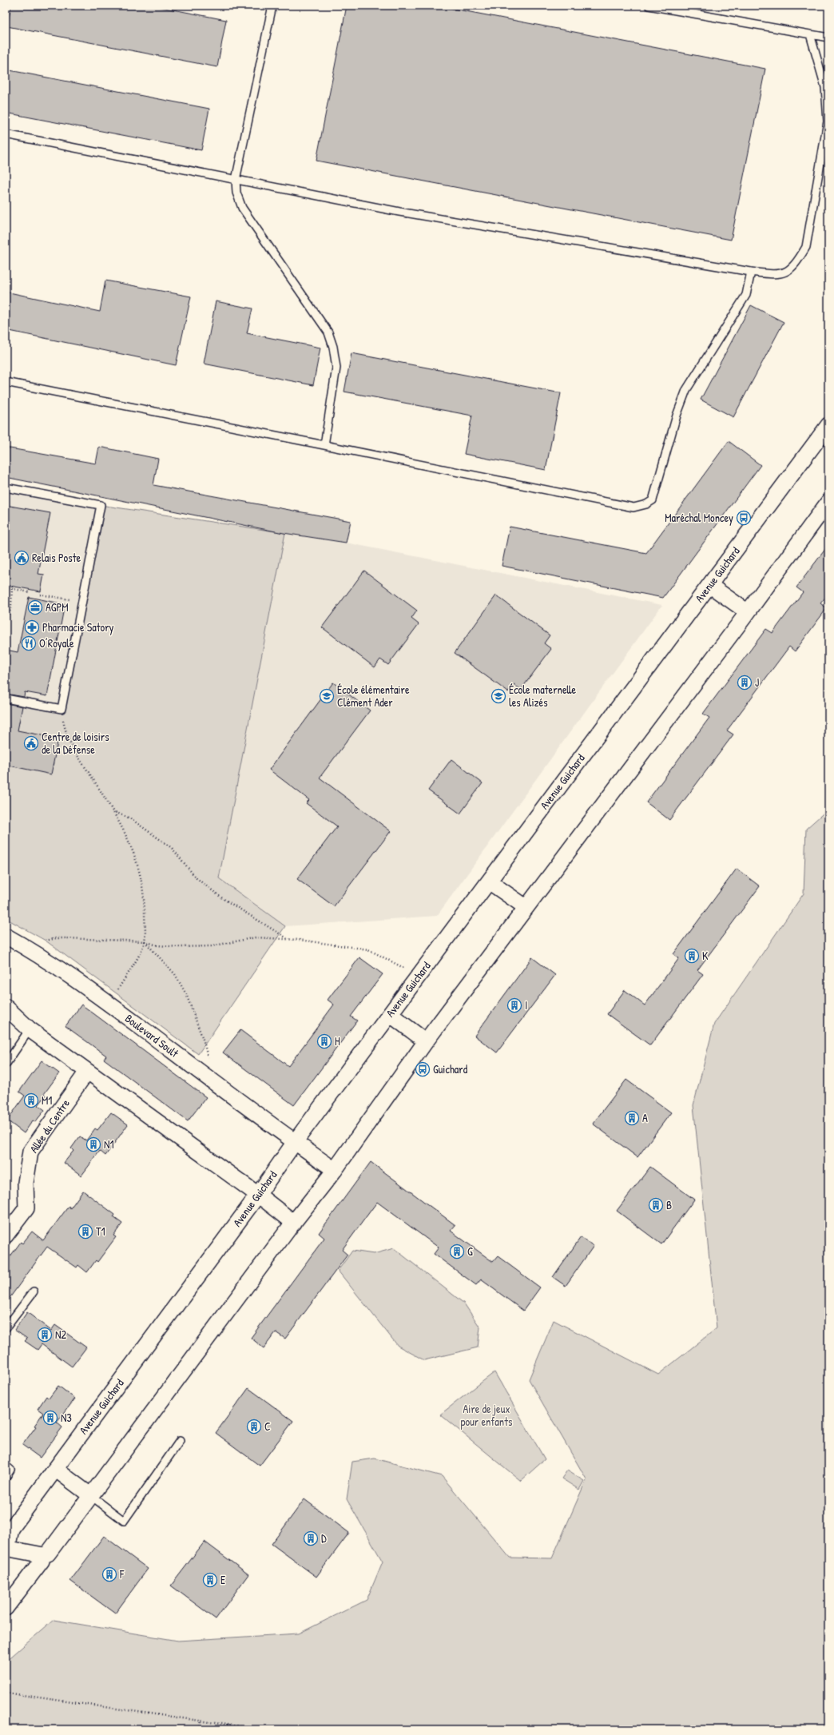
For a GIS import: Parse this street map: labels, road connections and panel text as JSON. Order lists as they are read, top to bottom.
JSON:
{
  "streets": {
    "street": ["Avenue Guichard", "Boulevard Soult", "Allée du Centre"]
  },
  "crossings": [
    ["Avenue Guichard", "Boulevard Soult"]
  ],
  "parks": ["Aire de jeux pour enfants"],
  "places": {
    "bus stop": ["Maréchal Moncey", "Guichard"],
    "public building": ["Relais Poste", "Centre de loisirs de la Défense"],
    "office": ["AGPM"],
    "pharmacy": ["Pharmacie Satory"],
    "restaurant": ["O’Royale"],
    "building": [
      "J",
      "K",
      "I",
      "H",
      "M1",
      "A",
      "N1",
      "B",
      "T1",
      "G",
      "N2",
      "N3",
      "C",
      "D",
      "F",
      "E"
    ],
    "school or university": ["École élémentaire Clément Ader", "École maternelle les Alizés"]
  }
}
